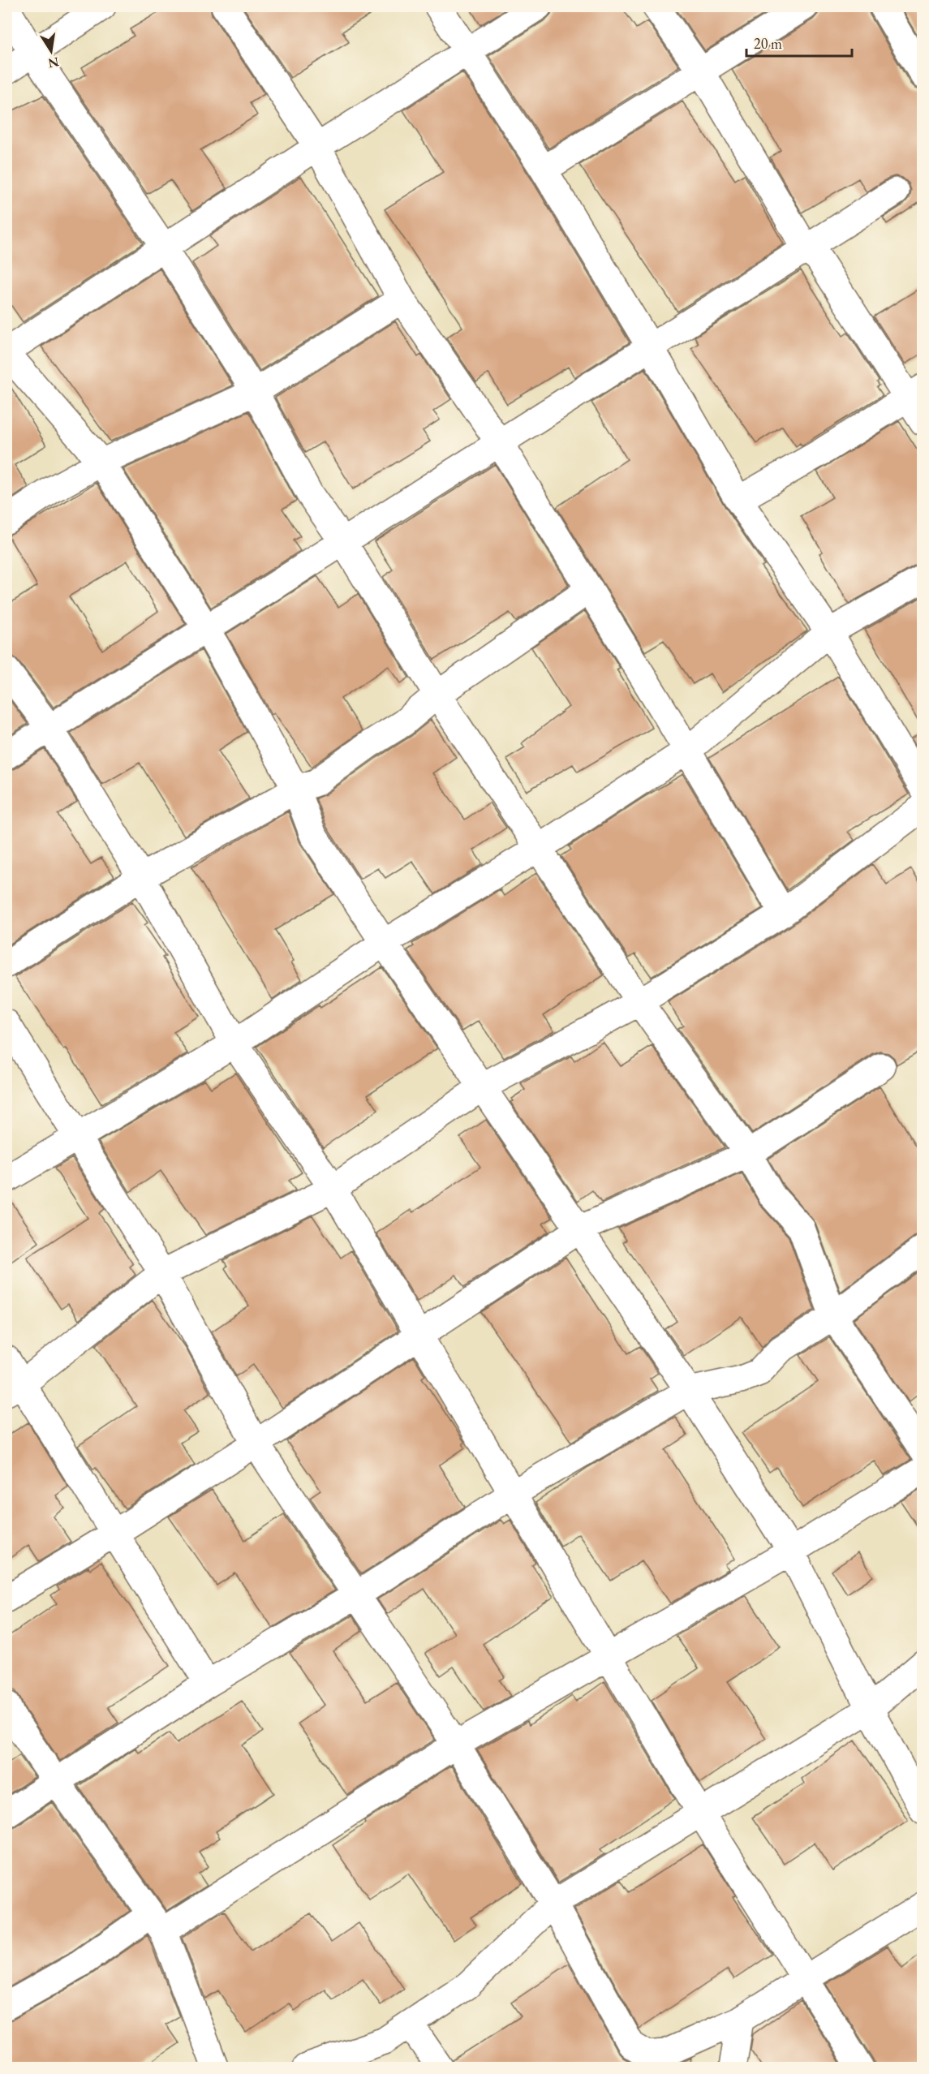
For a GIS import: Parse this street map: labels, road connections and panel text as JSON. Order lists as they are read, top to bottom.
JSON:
{
  "scale_bar": "20 m",
  "north": "bottom"
}
